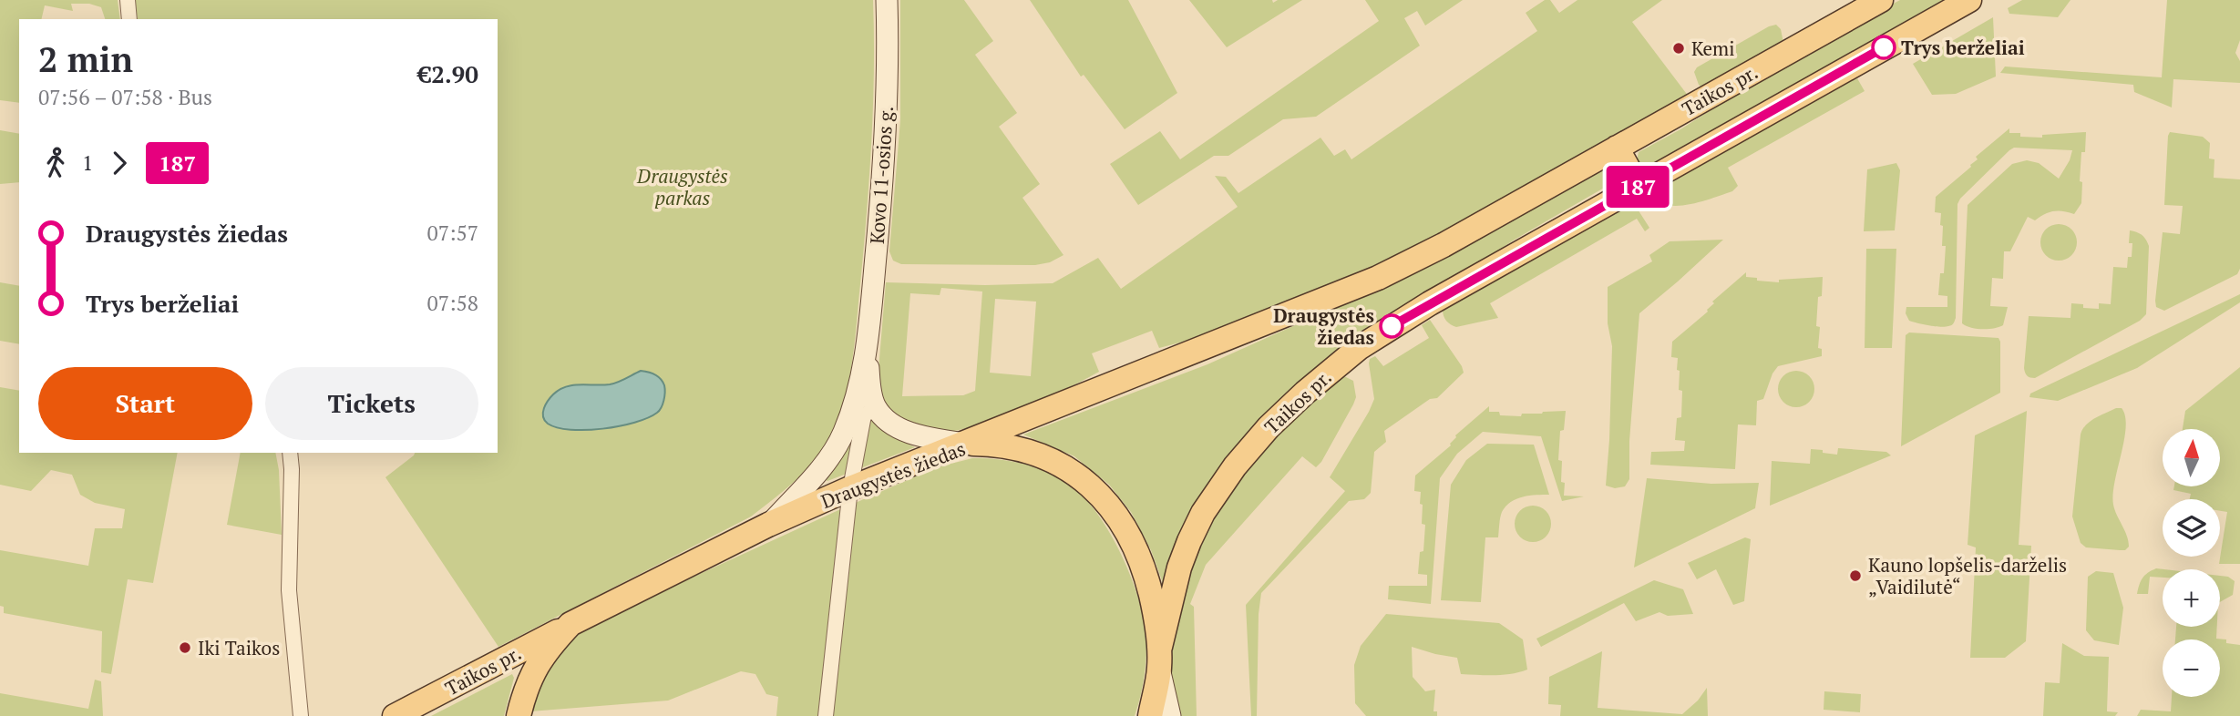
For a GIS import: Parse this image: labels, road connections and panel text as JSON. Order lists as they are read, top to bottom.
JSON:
{
  "streets": {
    "main road": ["Taikos pr.", "Kovo 11-osios g.", "Draugystės žiedas"]
  },
  "crossings": [
    ["Taikos pr.", "Draugystės žiedas"],
    ["Kovo 11-osios g.", "Draugystės žiedas"]
  ],
  "parks": ["Draugystės parkas"],
  "places": [
    "Trys berželiai",
    "Kemi",
    "Draugystės žiedas",
    "Kauno lopšelis-darželis „Vaidilutė“",
    "Iki Taikos"
  ],
  "lines": ["bus line 187"],
  "north": "top",
  "page": {
    "on_map": "187",
    "heading": ["2 min", "07:56 – 07:58 · Bus", "€2.90"],
    "legs": ["1", "187"],
    "list": [
      {
        "name": "Draugystės žiedas",
        "value": "07:57"
      },
      {
        "name": "Trys berželiai",
        "value": "07:58"
      }
    ],
    "buttons": ["Start", "Tickets"],
    "map_buttons": ["+", "−"]
  }
}
